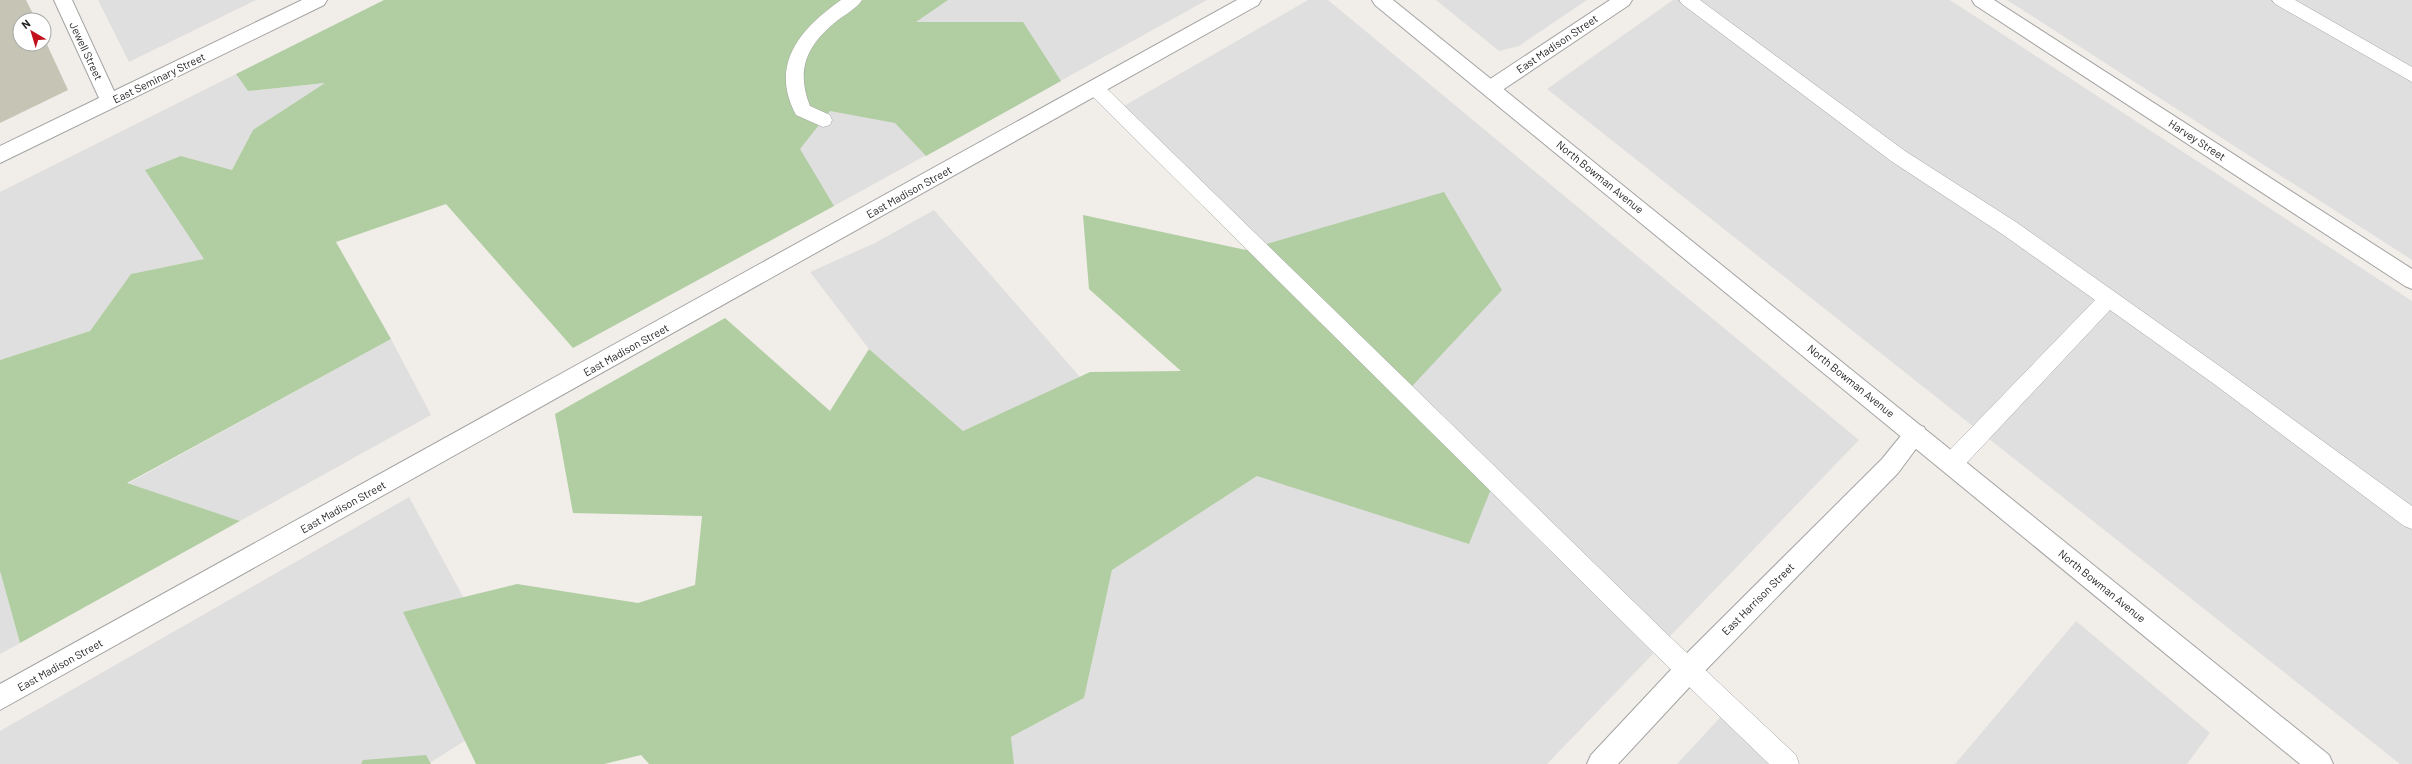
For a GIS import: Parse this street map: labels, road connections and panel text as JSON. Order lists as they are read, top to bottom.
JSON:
{
  "streets": {
    "street": [
      "East Madison Street",
      "Jewell Street",
      "East Seminary Street",
      "Harvey Street",
      "North Bowman Avenue",
      "East Harrison Street"
    ]
  },
  "crossings": [
    ["East Madison Street", "North Bowman Avenue"],
    ["Jewell Street", "East Seminary Street"],
    ["North Bowman Avenue", "East Harrison Street"]
  ],
  "north": "top left"
}
